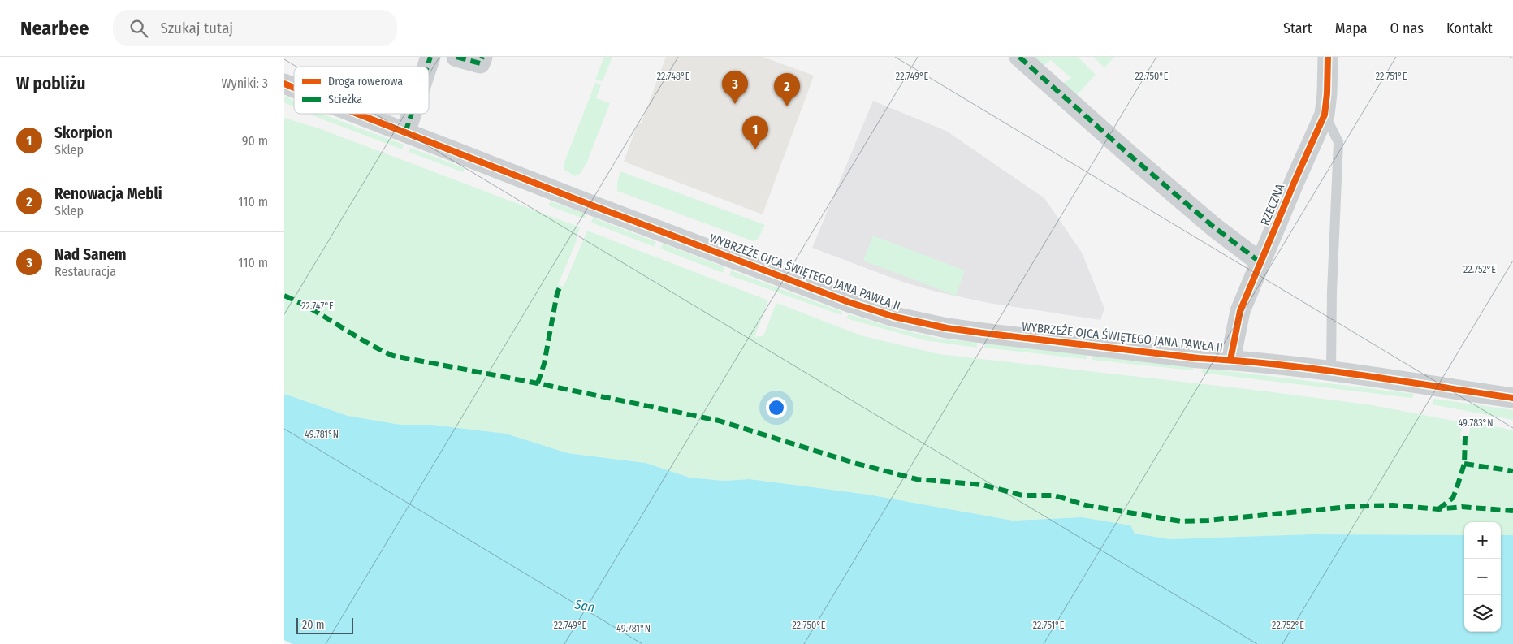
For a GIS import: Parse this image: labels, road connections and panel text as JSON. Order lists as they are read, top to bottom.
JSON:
{
  "streets": {
    "street": ["RZECZNA", "WYBRZEŻE OJCA ŚWIĘTEGO JANA PAWŁA II"]
  },
  "crossings": [
    ["RZECZNA", "WYBRZEŻE OJCA ŚWIĘTEGO JANA PAWŁA II"]
  ],
  "water": ["San"],
  "legend": ["Droga rowerowa", "Ścieżka"],
  "scale_bar": "20 m",
  "page": {
    "header": "Nearbee",
    "search": "Szukaj tutaj",
    "nav": [
      "Start",
      "Mapa",
      "O nas",
      "Kontakt"
    ],
    "heading": ["W pobliżu", "Wyniki: 3"],
    "pins": ["3", "2", "1"],
    "list": [
      {
        "mark": "1",
        "name": "Skorpion",
        "note": "Sklep",
        "value": "90 m"
      },
      {
        "mark": "2",
        "name": "Renowacja Mebli",
        "note": "Sklep",
        "value": "110 m"
      },
      {
        "mark": "3",
        "name": "Nad Sanem",
        "note": "Restauracja",
        "value": "110 m"
      }
    ],
    "map_buttons": ["+", "−"],
    "scale": "20 m"
  },
  "coordinates": [
    "22.748°E",
    "22.749°E",
    "22.750°E",
    "22.751°E",
    "22.752°E",
    "22.747°E",
    "49.783°N",
    "49.781°N"
  ]
}
